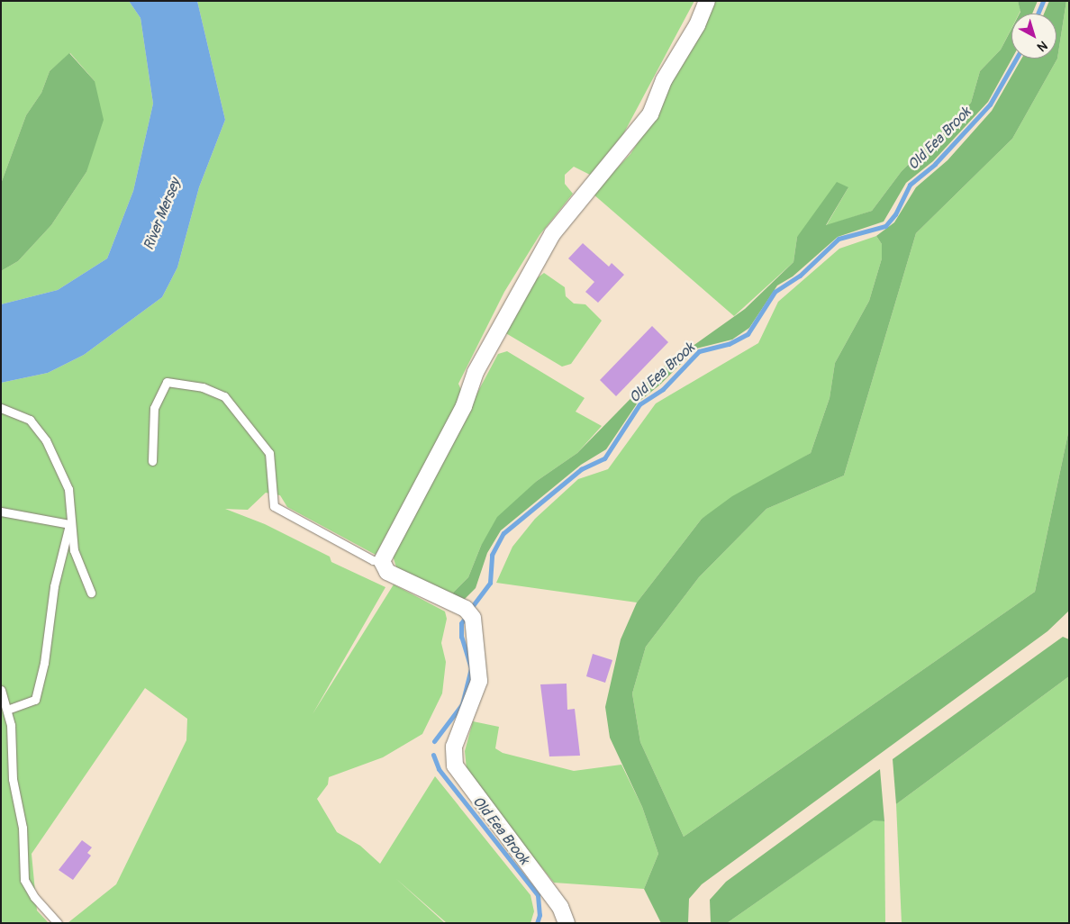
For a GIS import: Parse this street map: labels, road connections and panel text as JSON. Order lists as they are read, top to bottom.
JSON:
{
  "water": ["Old Eea Brook", "River Mersey"],
  "north": "bottom right"
}
